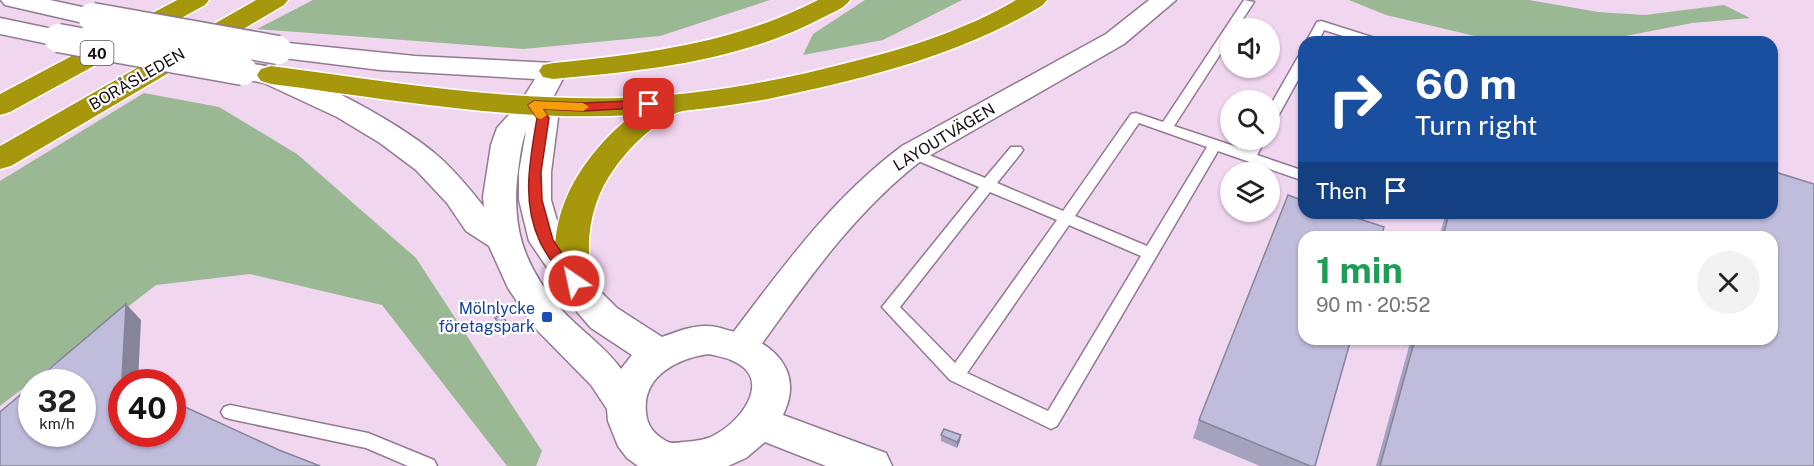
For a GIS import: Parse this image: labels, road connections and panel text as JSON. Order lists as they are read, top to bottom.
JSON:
{
  "streets": {
    "highway": ["40", "BORÅSLEDEN"],
    "street": ["LAYOUTVÄGEN"]
  },
  "places": {
    "transit": ["Mölnlycke företagspark"]
  },
  "page": {
    "turn": ["60 m", "Turn right"],
    "then": "Then",
    "heading": ["1 min", "90 m · 20:52"],
    "speed": "32 km/h",
    "limit": "40"
  }
}
